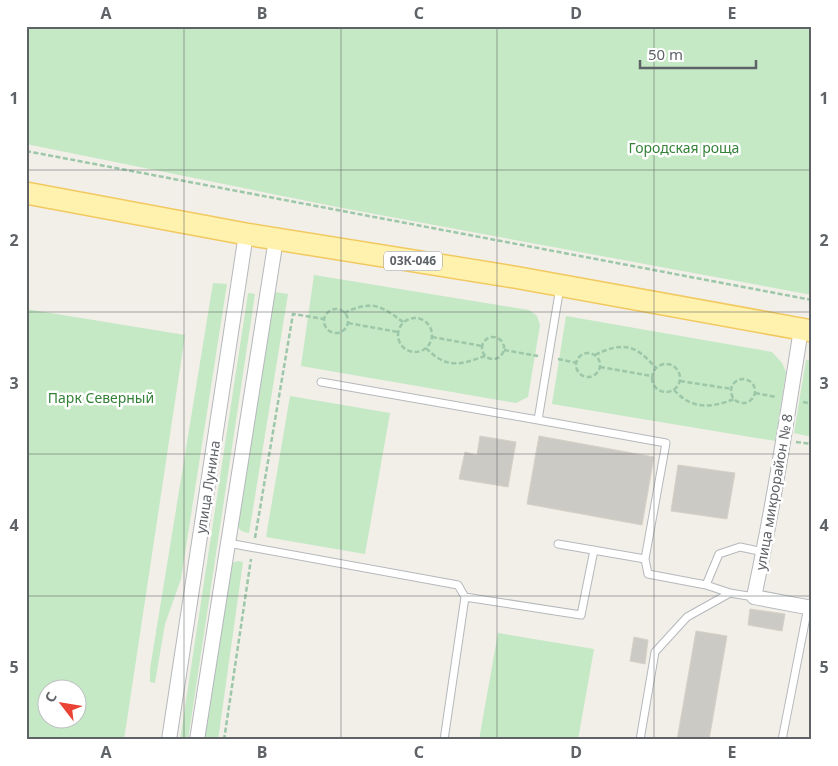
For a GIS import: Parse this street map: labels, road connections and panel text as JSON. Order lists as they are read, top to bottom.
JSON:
{
  "streets": {
    "main road": ["03К-046"],
    "street": ["улица Лунина", "улица микрорайон № 8"]
  },
  "crossings": [
    ["03К-046", "улица Лунина"],
    ["03К-046", "улица микрорайон № 8"]
  ],
  "parks": ["Городская роща", "Парк Северный"],
  "scale_bar": "50 m",
  "north": "top left",
  "grid": {
    "columns": [
      "A",
      "B",
      "C",
      "D",
      "E"
    ],
    "rows": [
      "1",
      "2",
      "3",
      "4",
      "5"
    ]
  }
}
